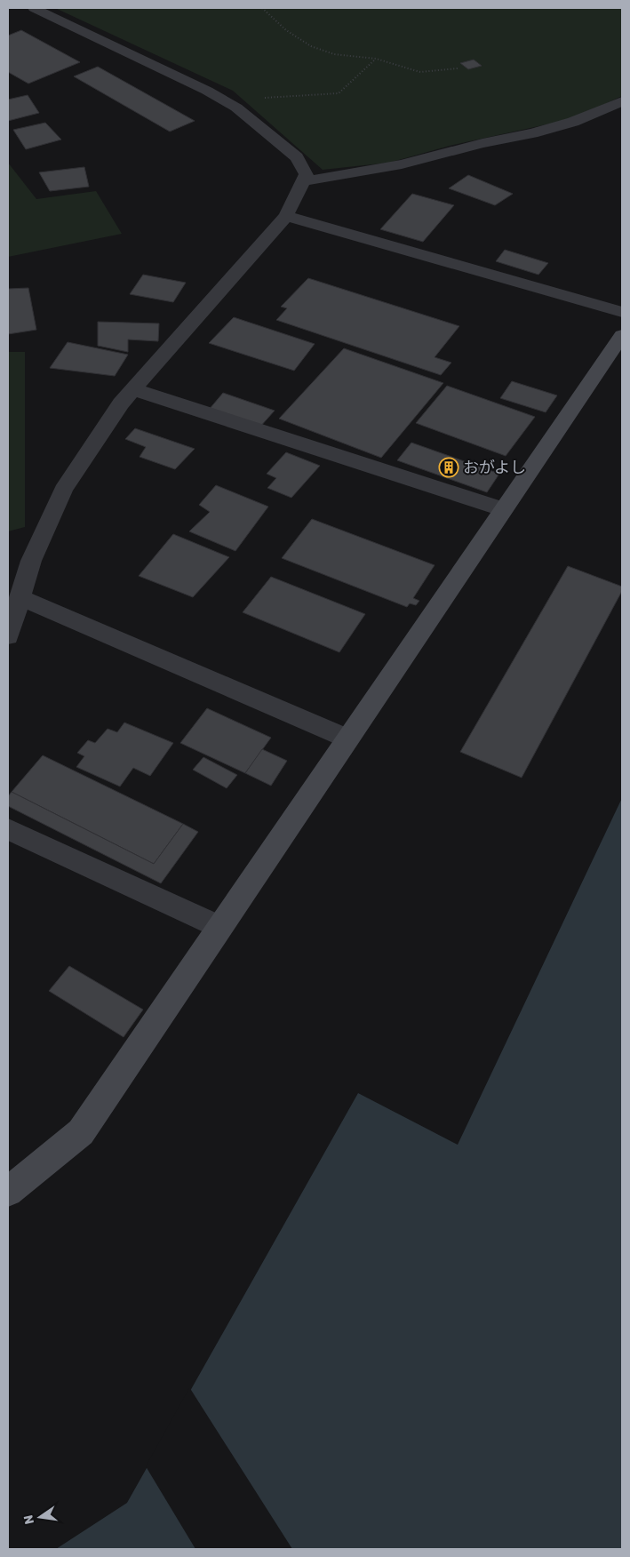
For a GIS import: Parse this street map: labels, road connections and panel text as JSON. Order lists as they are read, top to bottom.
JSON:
{
  "places": {
    "building": ["おがよし"]
  },
  "north": "left"
}
